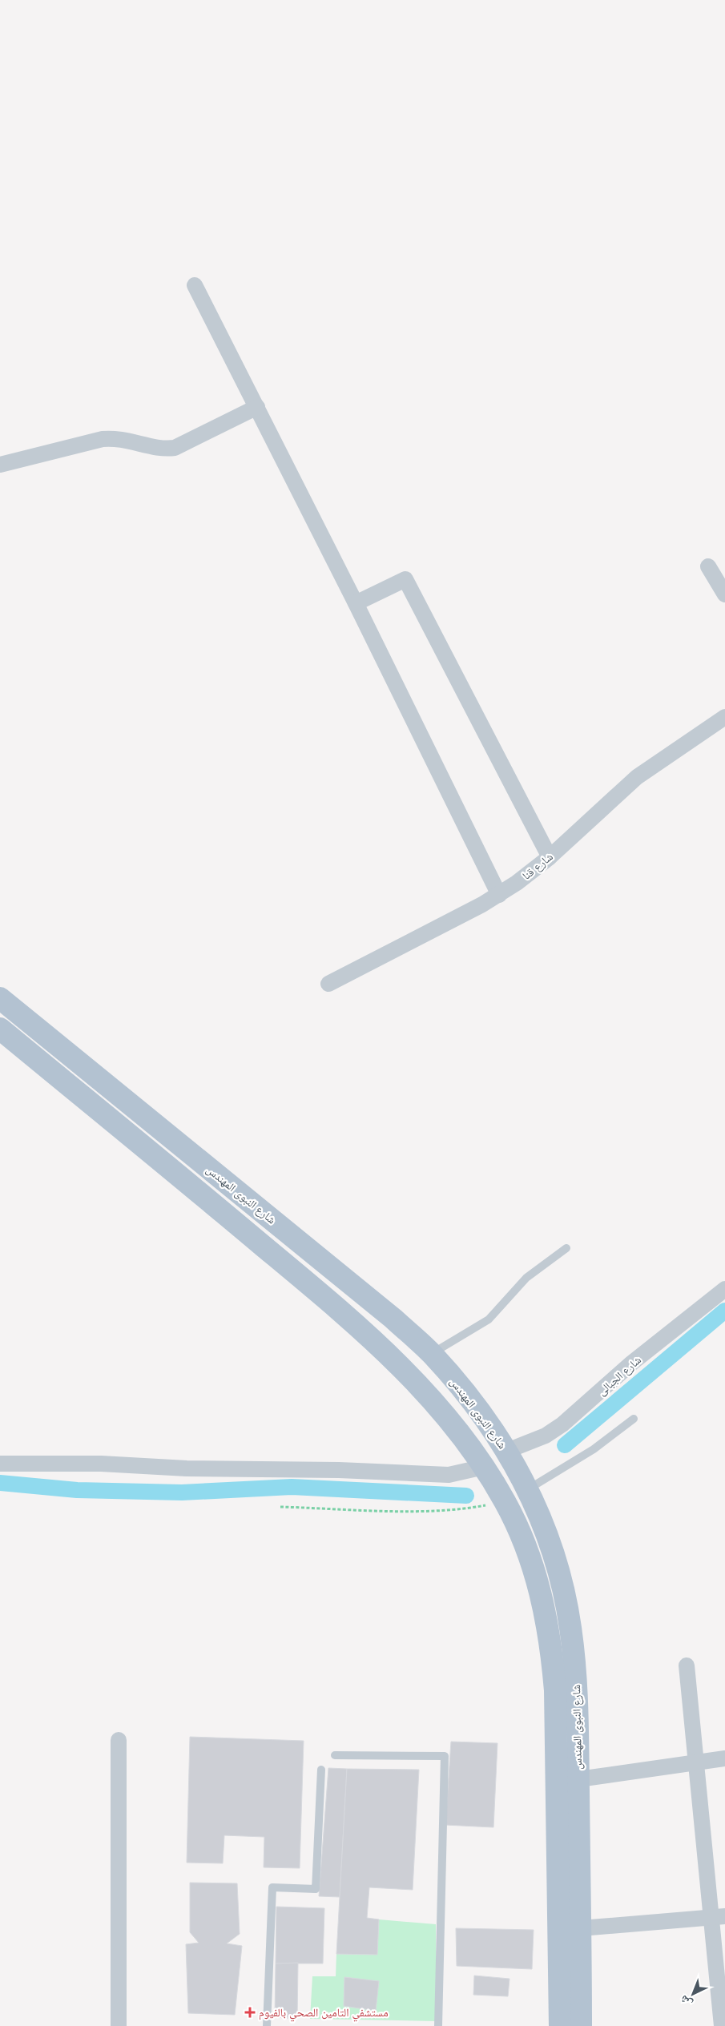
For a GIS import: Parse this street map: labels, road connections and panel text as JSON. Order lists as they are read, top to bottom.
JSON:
{
  "streets": {
    "main road": ["شارع النبوى المهندس"],
    "street": ["شارع قنا", "شارع الجبالى"]
  },
  "crossings": [
    ["شارع النبوى المهندس", "شارع الجبالى"]
  ],
  "places": {
    "health": ["مستشفي التامين الصحي بالفيوم"]
  },
  "north": "bottom left"
}
